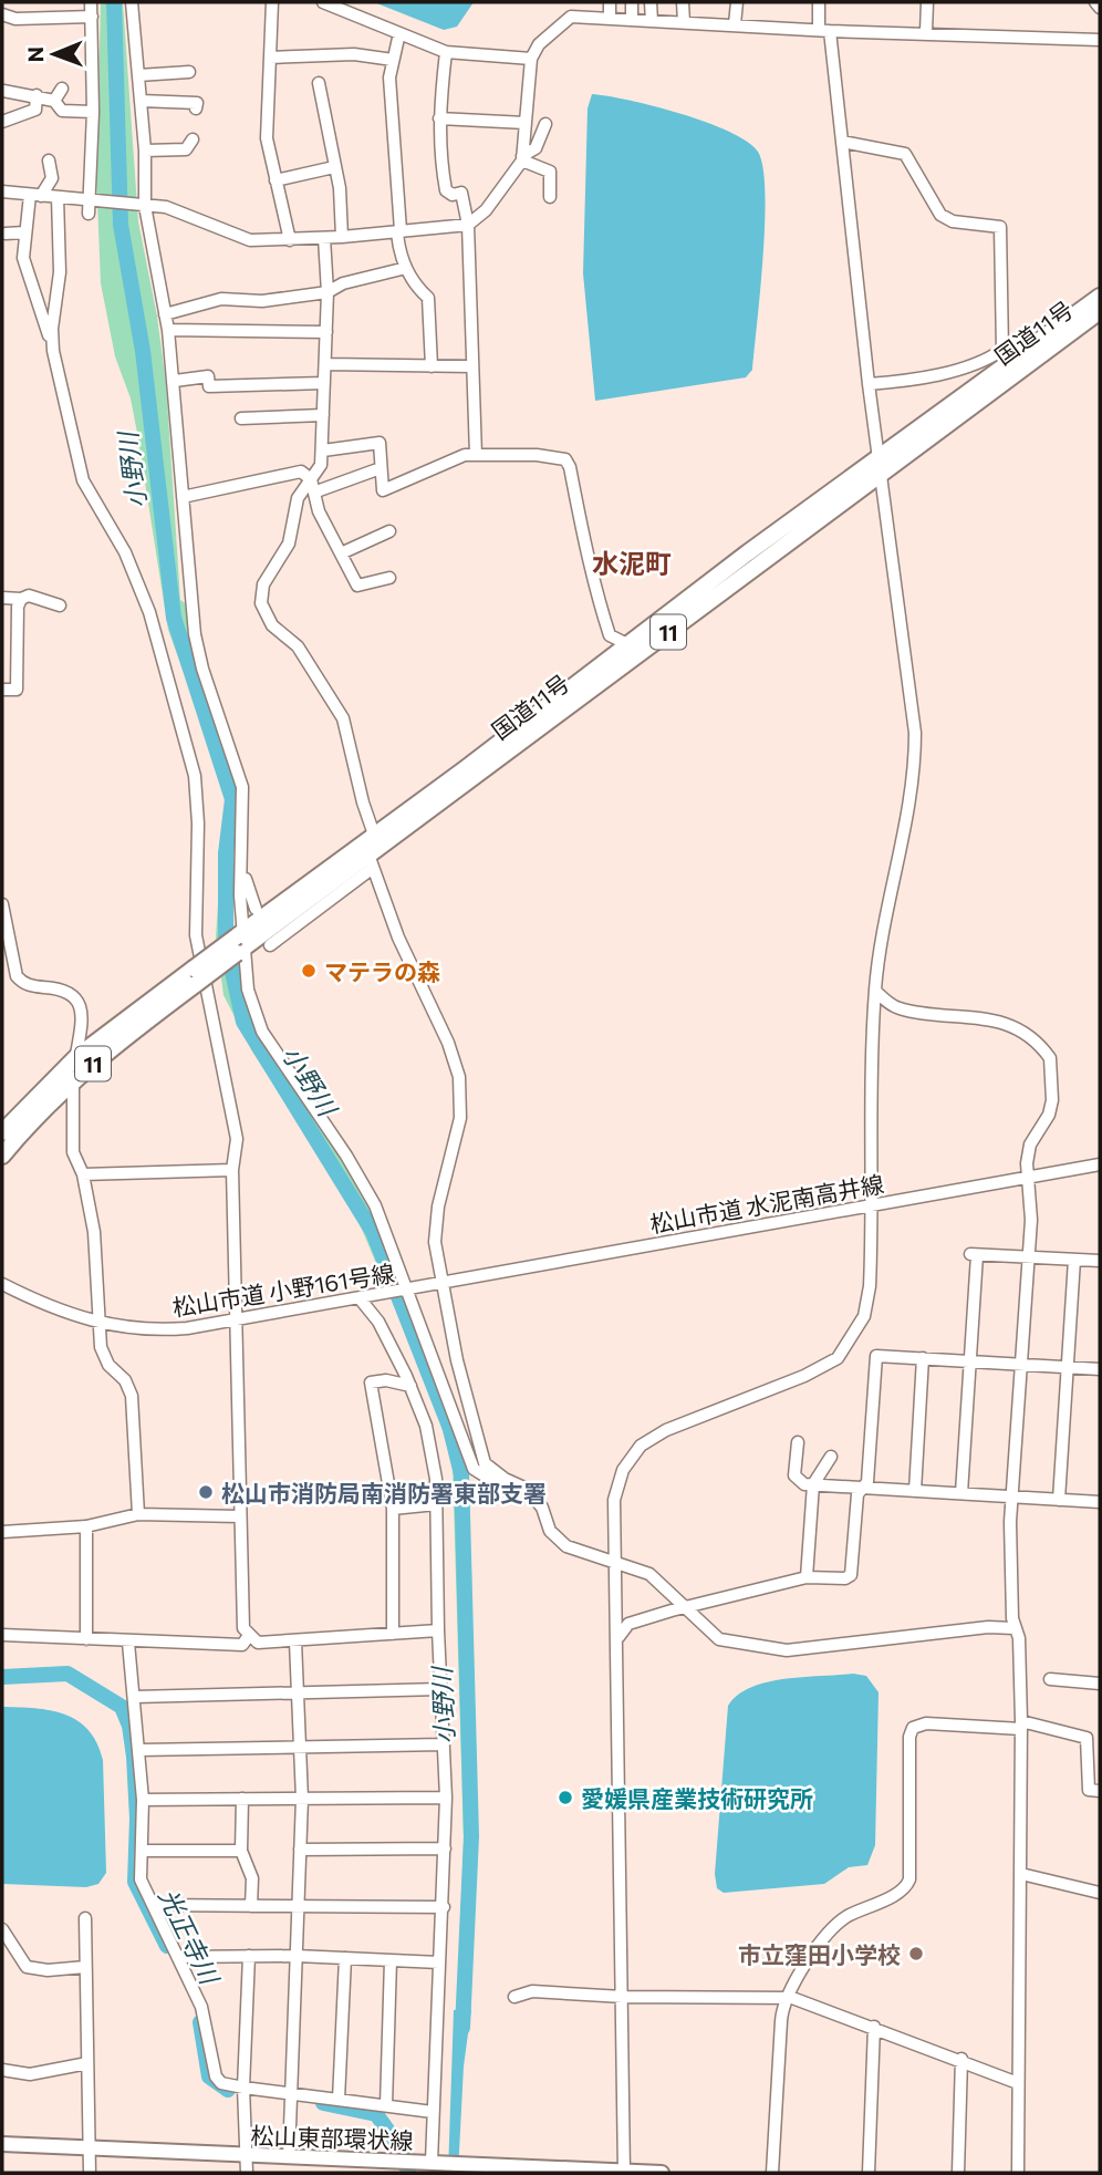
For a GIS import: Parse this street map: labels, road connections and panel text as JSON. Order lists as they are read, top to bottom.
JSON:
{
  "streets": {
    "highway": ["国道11号", "11"],
    "main road": ["松山東部環状線"],
    "street": ["松山市道 水泥南高井線", "松山市道 小野161号線"]
  },
  "crossings": [
    ["松山市道 水泥南高井線", "松山市道 小野161号線"]
  ],
  "districts": ["水泥町"],
  "water": ["小野川", "光正寺川"],
  "places": [
    "マテラの森",
    "松山市消防局南消防署東部支署",
    "愛媛県産業技術研究所",
    "市立窪田小学校"
  ],
  "north": "left"
}
